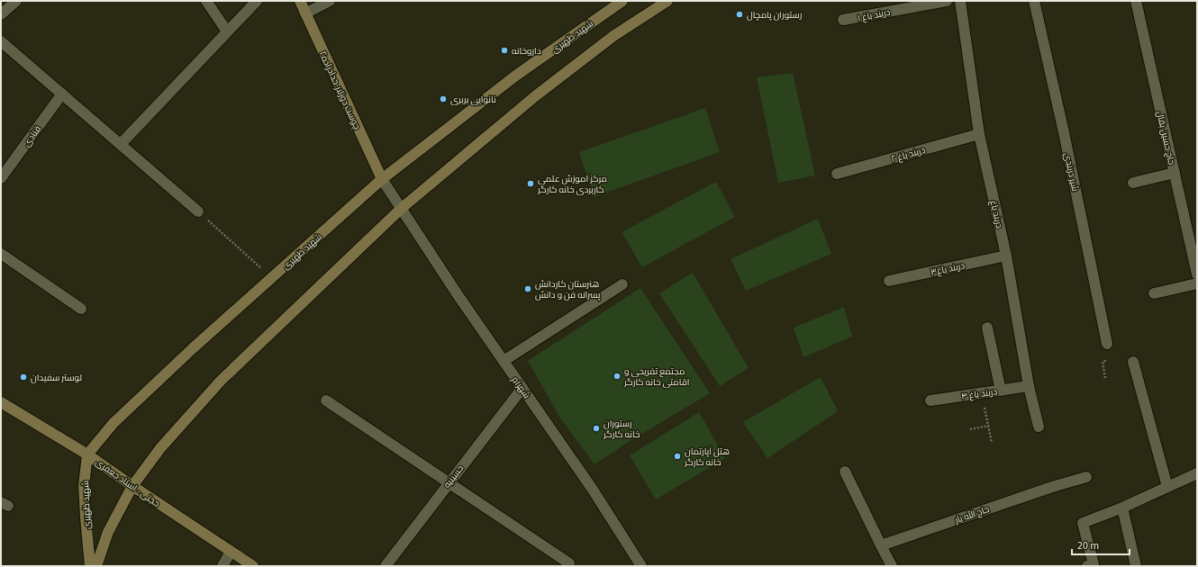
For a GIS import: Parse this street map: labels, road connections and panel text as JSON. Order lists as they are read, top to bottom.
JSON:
{
  "streets": {
    "main road": ["شهید ظهیری", "چوست دوزلار-حدادزاده۲", "حجتی - استاد جعفری"],
    "street": [
      "دربند باغ ۱",
      "قنادی",
      "حاج حسین بقال",
      "دربند باغ ۲",
      "شیر دربندی",
      "دربند باغ",
      "دربند باغ۳",
      "شهرام",
      "دربند باغ ۴",
      "حسینیه",
      "حاج الله یار"
    ]
  },
  "crossings": [
    ["شهید ظهیری", "چوست دوزلار-حدادزاده۲"],
    ["شهید ظهیری", "شهرام"],
    ["شهید ظهیری", "حجتی - استاد جعفری"],
    ["چوست دوزلار-حدادزاده۲", "شهرام"],
    ["دربند باغ ۲", "دربند باغ"],
    ["دربند باغ", "دربند باغ۳"],
    ["دربند باغ", "دربند باغ ۴"],
    ["شهرام", "حسینیه"]
  ],
  "places": [
    "رستوران پامچال",
    "داروخانه",
    "نانوایی بربری",
    "مرکز آموزش علمی کاربردی خانه کارگر",
    "هنرستان کاردانش پسرانه فن و دانش",
    "مجتمع تفریحی و اقامتی خانه کارگر",
    "لوستر سفیدان",
    "رستوران خانه کارگر",
    "هتل آپارتمان خانه کارگر"
  ],
  "scale_bar": "20 m"
}
